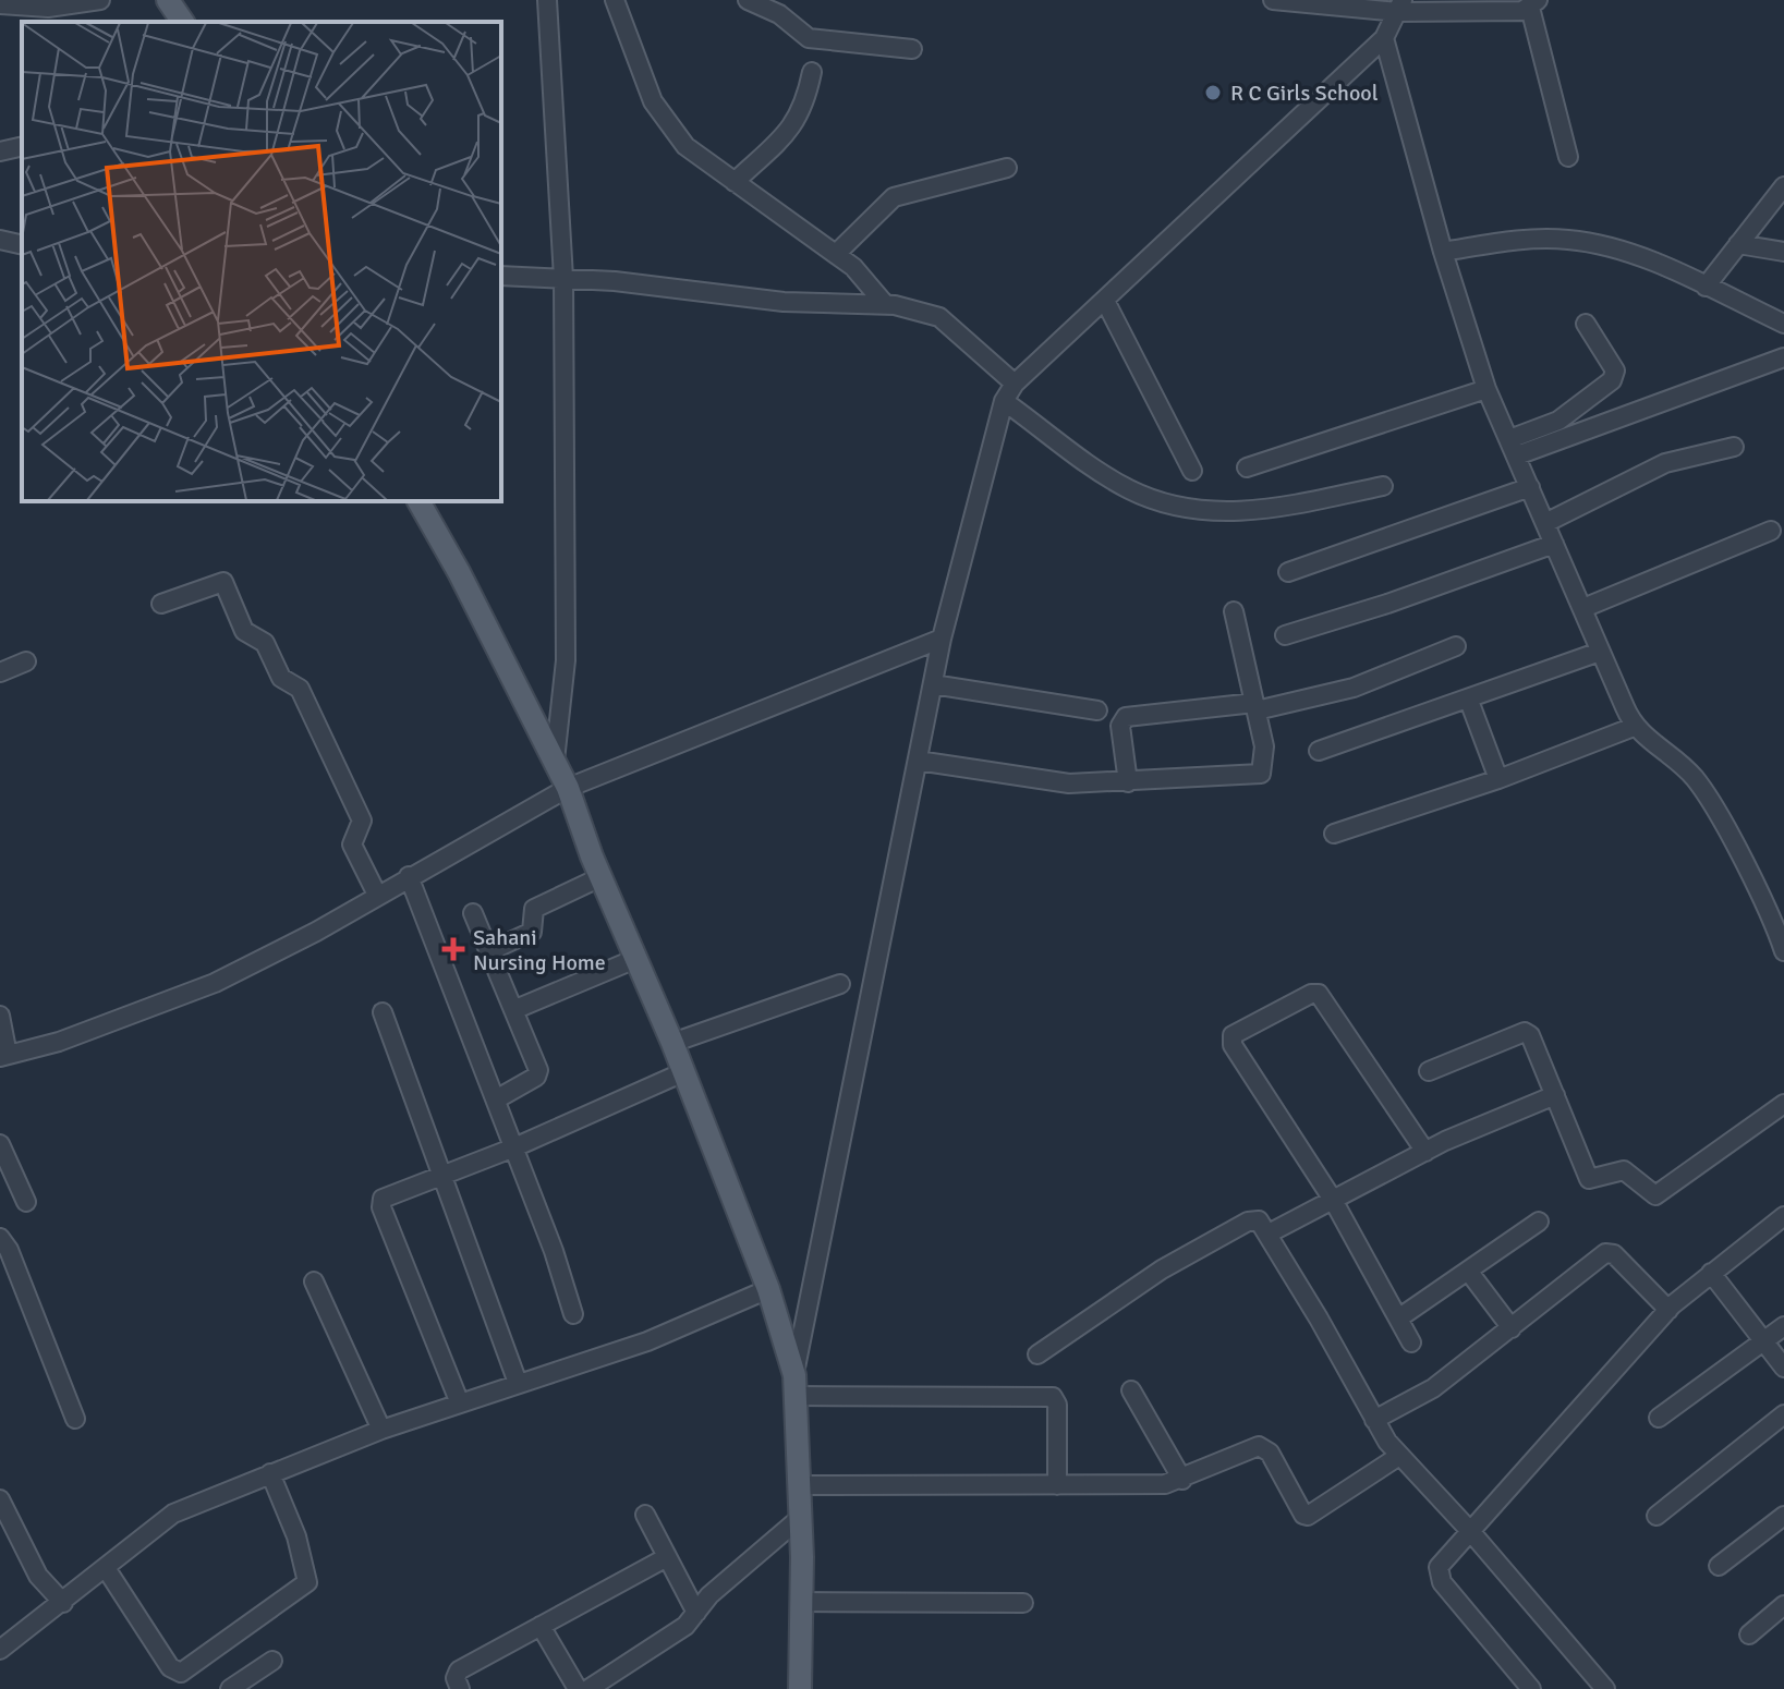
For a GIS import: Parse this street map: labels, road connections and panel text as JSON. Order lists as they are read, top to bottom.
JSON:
{
  "places": {
    "other": ["R C Girls School"],
    "health": ["Sahani Nursing Home"]
  }
}
